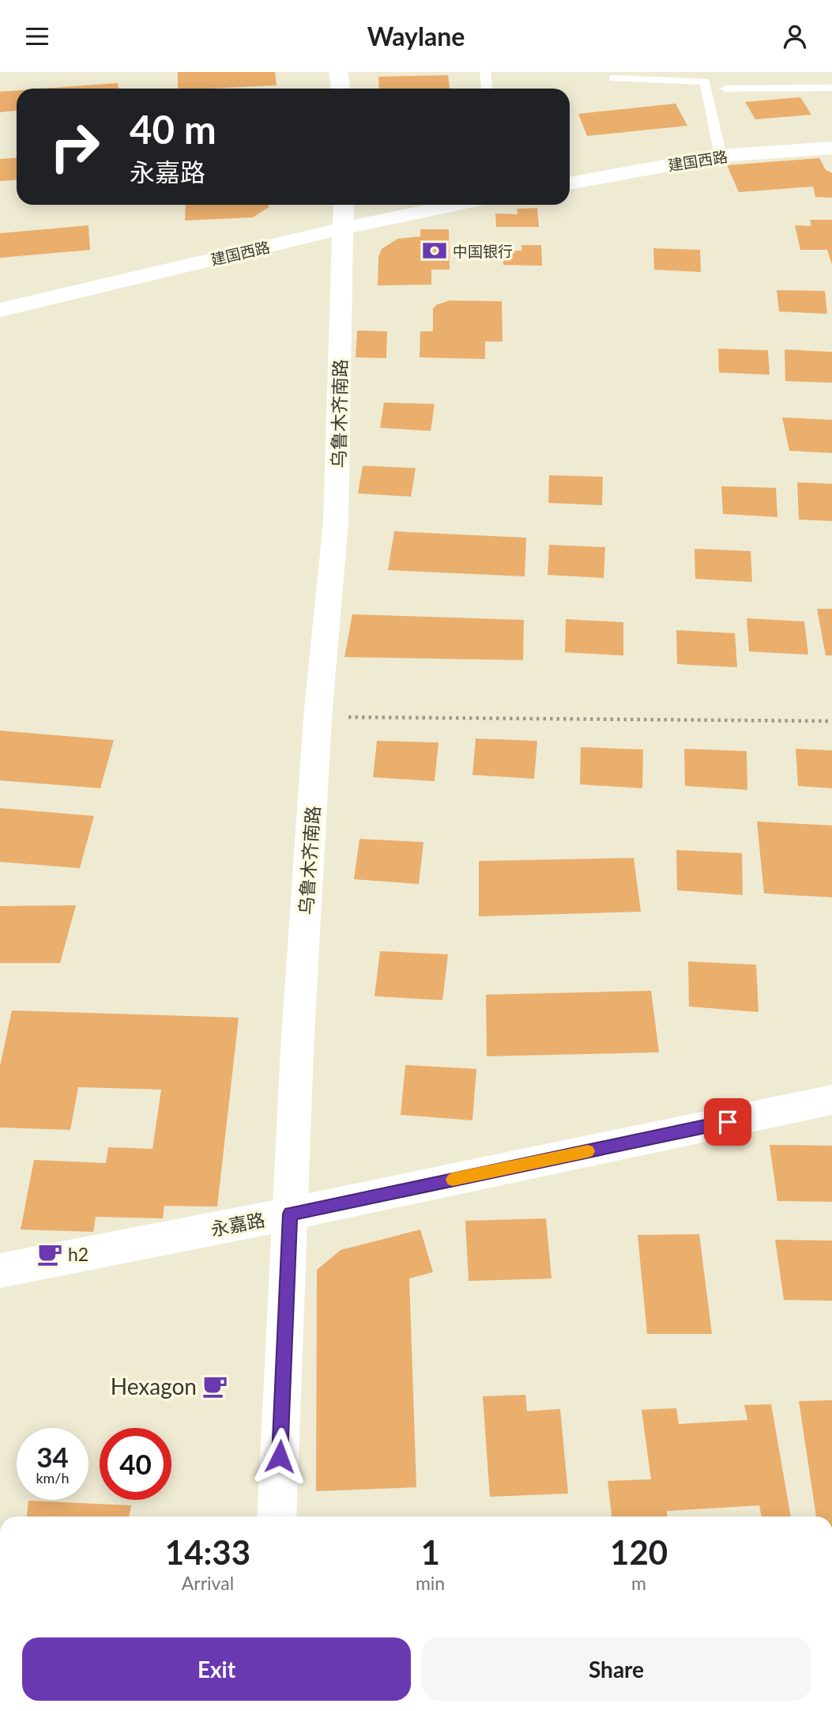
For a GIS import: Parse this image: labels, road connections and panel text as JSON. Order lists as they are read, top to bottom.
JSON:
{
  "streets": {
    "street": ["建国西路", "乌鲁木齐南路", "永嘉路"]
  },
  "crossings": [
    ["建国西路", "乌鲁木齐南路"],
    ["乌鲁木齐南路", "永嘉路"]
  ],
  "places": {
    "bank": ["中国银行"],
    "cafe": ["h2", "Hexagon"]
  },
  "page": {
    "header": "Waylane",
    "turn": ["40 m", "永嘉路"],
    "speed": "34 km/h",
    "limit": "40",
    "eta": [
      "14:33",
      "Arrival",
      "1",
      "min",
      "120",
      "m"
    ],
    "buttons": ["Exit", "Share"]
  }
}
